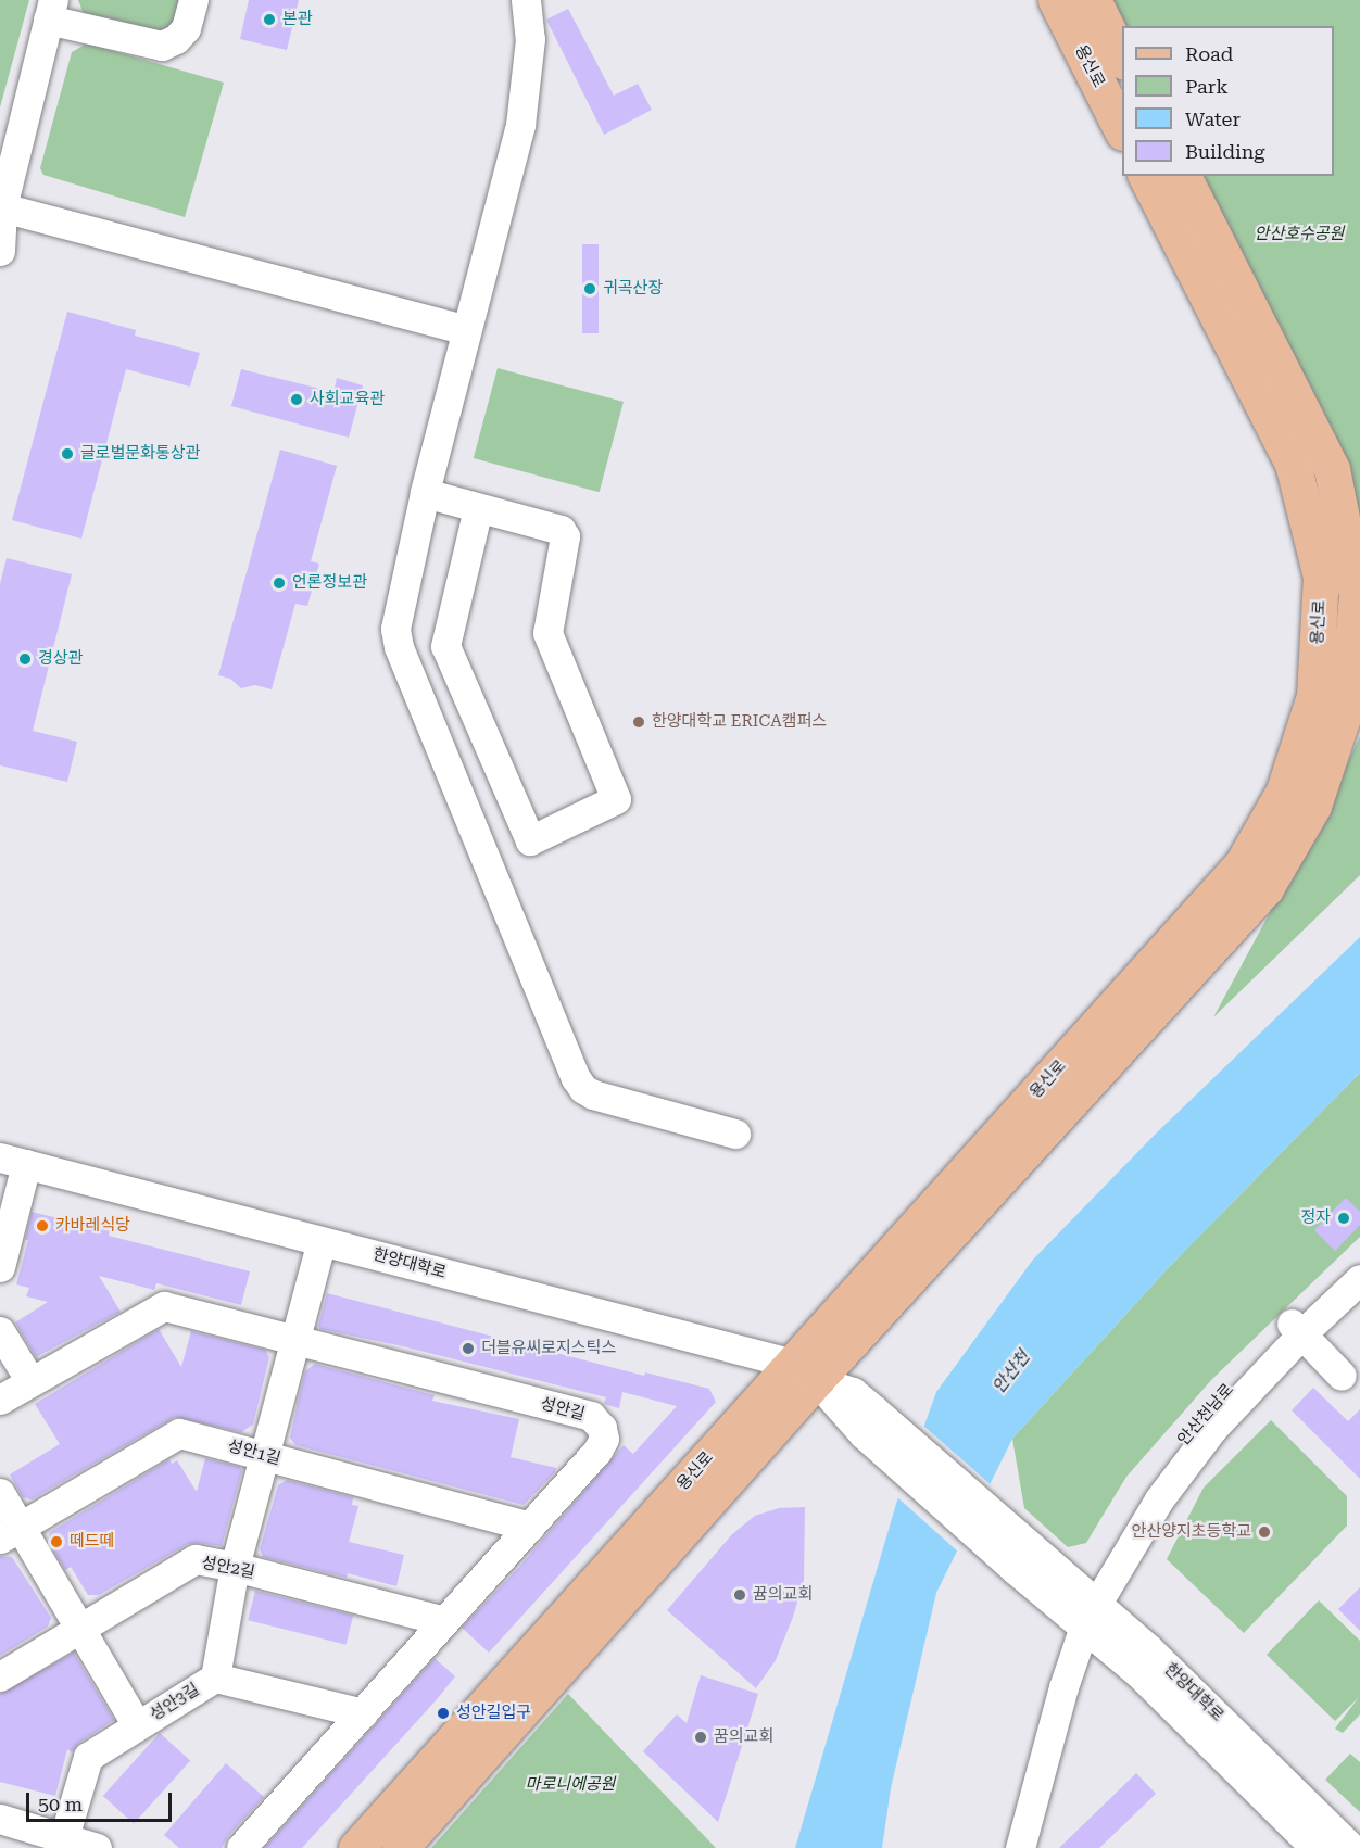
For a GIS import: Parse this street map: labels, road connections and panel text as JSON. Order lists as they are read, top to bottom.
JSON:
{
  "streets": {
    "main road": ["용신로"],
    "street": [
      "한양대학로",
      "성안길",
      "안산천남로",
      "성안1길",
      "성안2길",
      "성안3길"
    ]
  },
  "crossings": [
    ["용신로", "한양대학로"],
    ["한양대학로", "안산천남로"],
    ["성안길", "성안1길"],
    ["성안길", "성안2길"],
    ["성안길", "성안3길"]
  ],
  "water": ["안산천"],
  "parks": ["안산호수공원", "마로니에공원"],
  "places": [
    "본관",
    "귀곡산장",
    "사회교육관",
    "글로벌문화통상관",
    "언론정보관",
    "경상관",
    "한양대학교 ERICA캠퍼스",
    "정자",
    "카바레식당",
    "더블유씨로지스틱스",
    "안산양지초등학교",
    "떼드떼",
    "뀸의교회",
    "성안길입구",
    "꿈의교회"
  ],
  "legend": [
    "Road",
    "Park",
    "Water",
    "Building"
  ],
  "scale_bar": "50 m"
}
